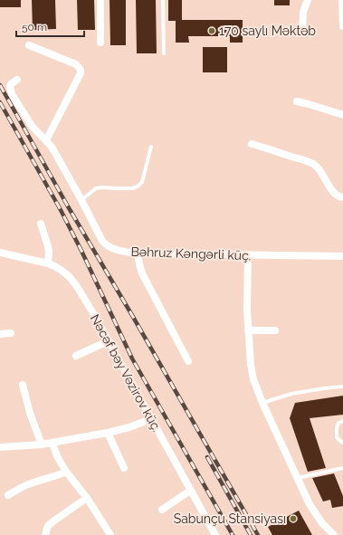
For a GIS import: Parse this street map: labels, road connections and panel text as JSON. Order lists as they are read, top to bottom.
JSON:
{
  "streets": {
    "street": ["Bəhruz Kəngərli küç.", "Nəcəf bəy Vəzirov küç."]
  },
  "places": ["170 saylı Məktəb", "Sabunçu Stansiyası"],
  "scale_bar": "50 m"
}
